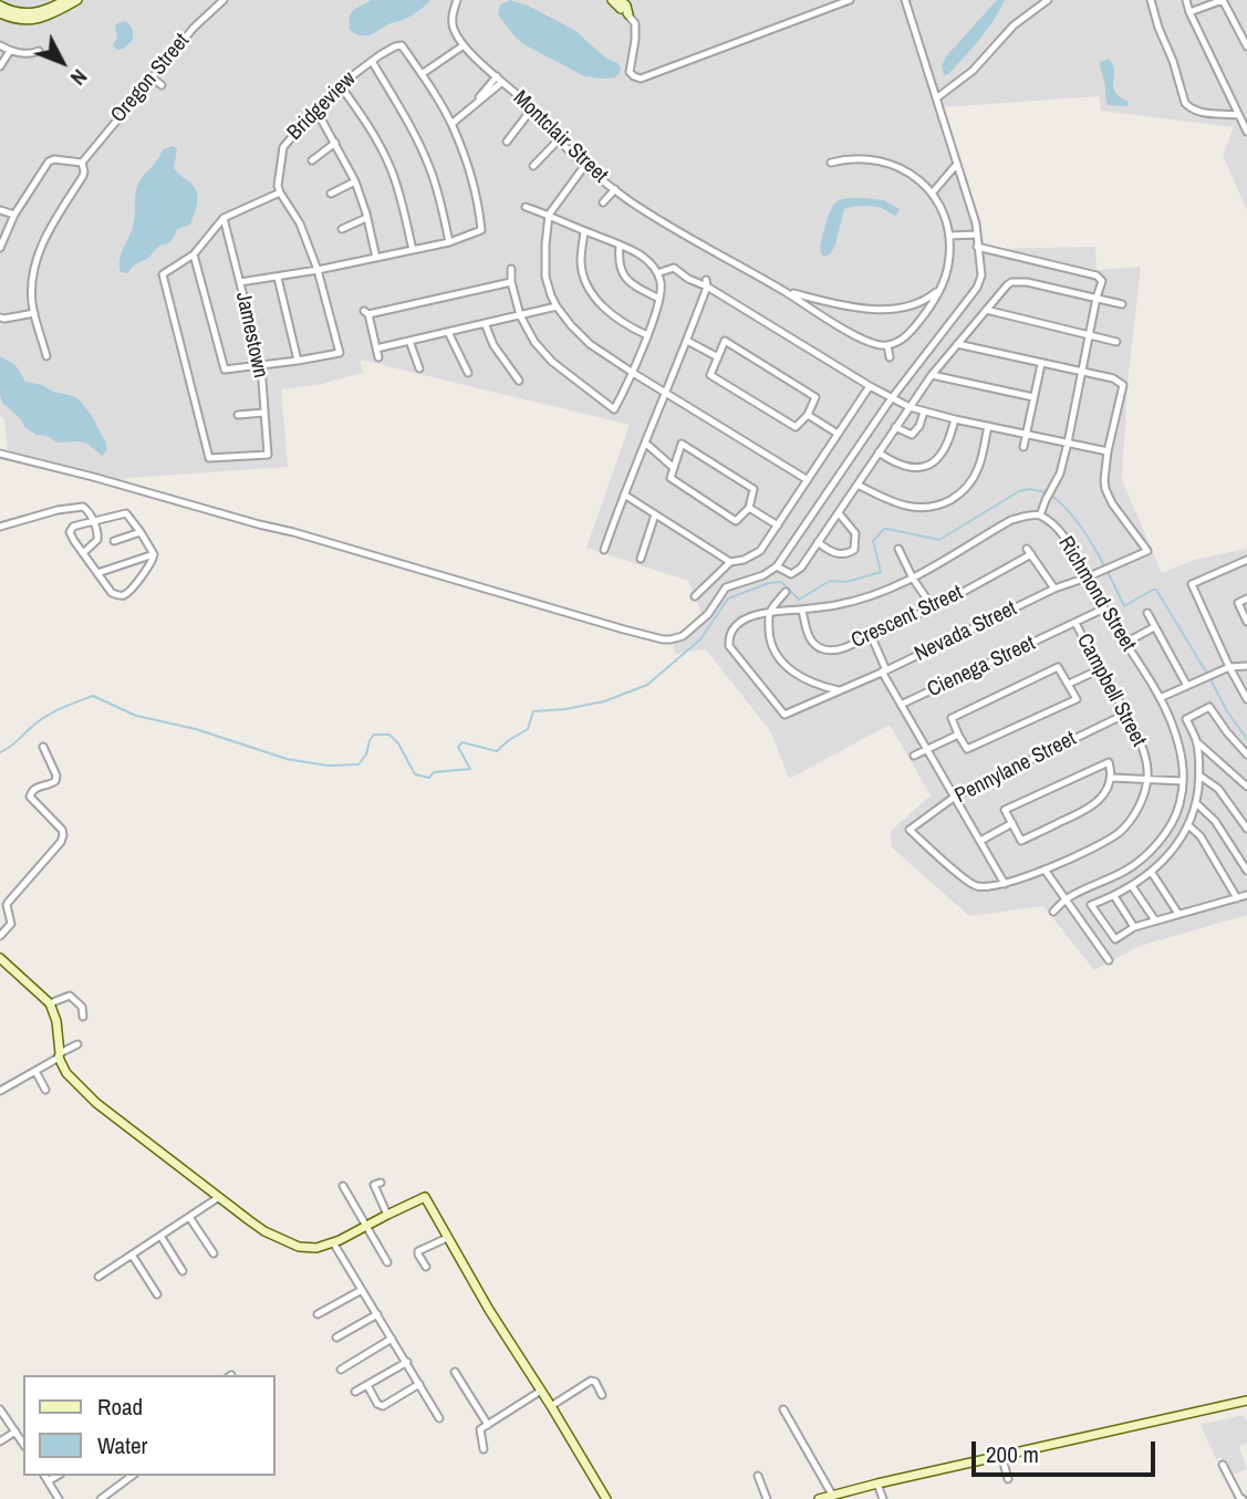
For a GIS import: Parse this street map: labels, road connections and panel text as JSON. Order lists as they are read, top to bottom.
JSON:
{
  "streets": {
    "street": [
      "Oregon Street",
      "Bridgeview",
      "Montclair Street",
      "Jamestown",
      "Richmond Street",
      "Crescent Street",
      "Nevada Street",
      "Cienega Street",
      "Campbell Street",
      "Pennylane Street"
    ]
  },
  "crossings": [
    ["Richmond Street", "Crescent Street"],
    ["Richmond Street", "Nevada Street"],
    ["Richmond Street", "Cienega Street"],
    ["Crescent Street", "Nevada Street"],
    ["Cienega Street", "Campbell Street"],
    ["Campbell Street", "Pennylane Street"]
  ],
  "legend": ["Road", "Water"],
  "scale_bar": "200 m",
  "north": "bottom right"
}
